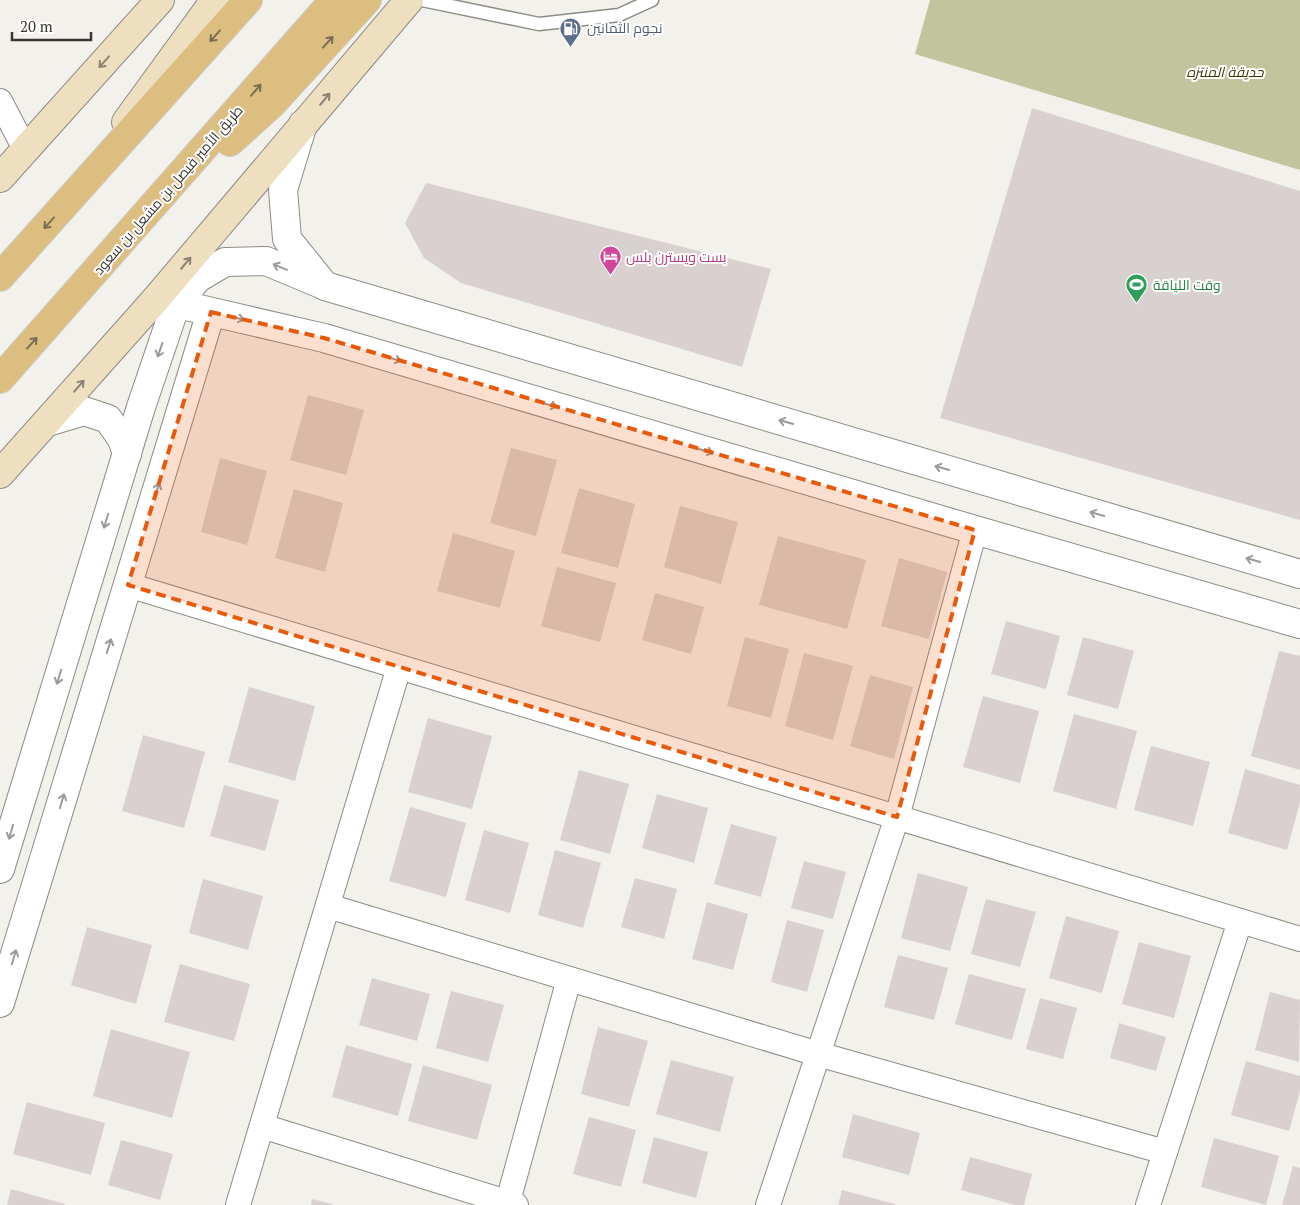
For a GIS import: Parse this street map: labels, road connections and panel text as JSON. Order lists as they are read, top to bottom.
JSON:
{
  "streets": {
    "main road": ["طريق الأمير فيصل بن مشعل بن سعود"]
  },
  "parks": ["حديقة المنتزه"],
  "places": {
    "fuel station": ["نجوم الثمانين"],
    "hotel": ["بست ويسترن بلس"],
    "sports": ["وقت اللياقة"]
  },
  "scale_bar": "20 m"
}
